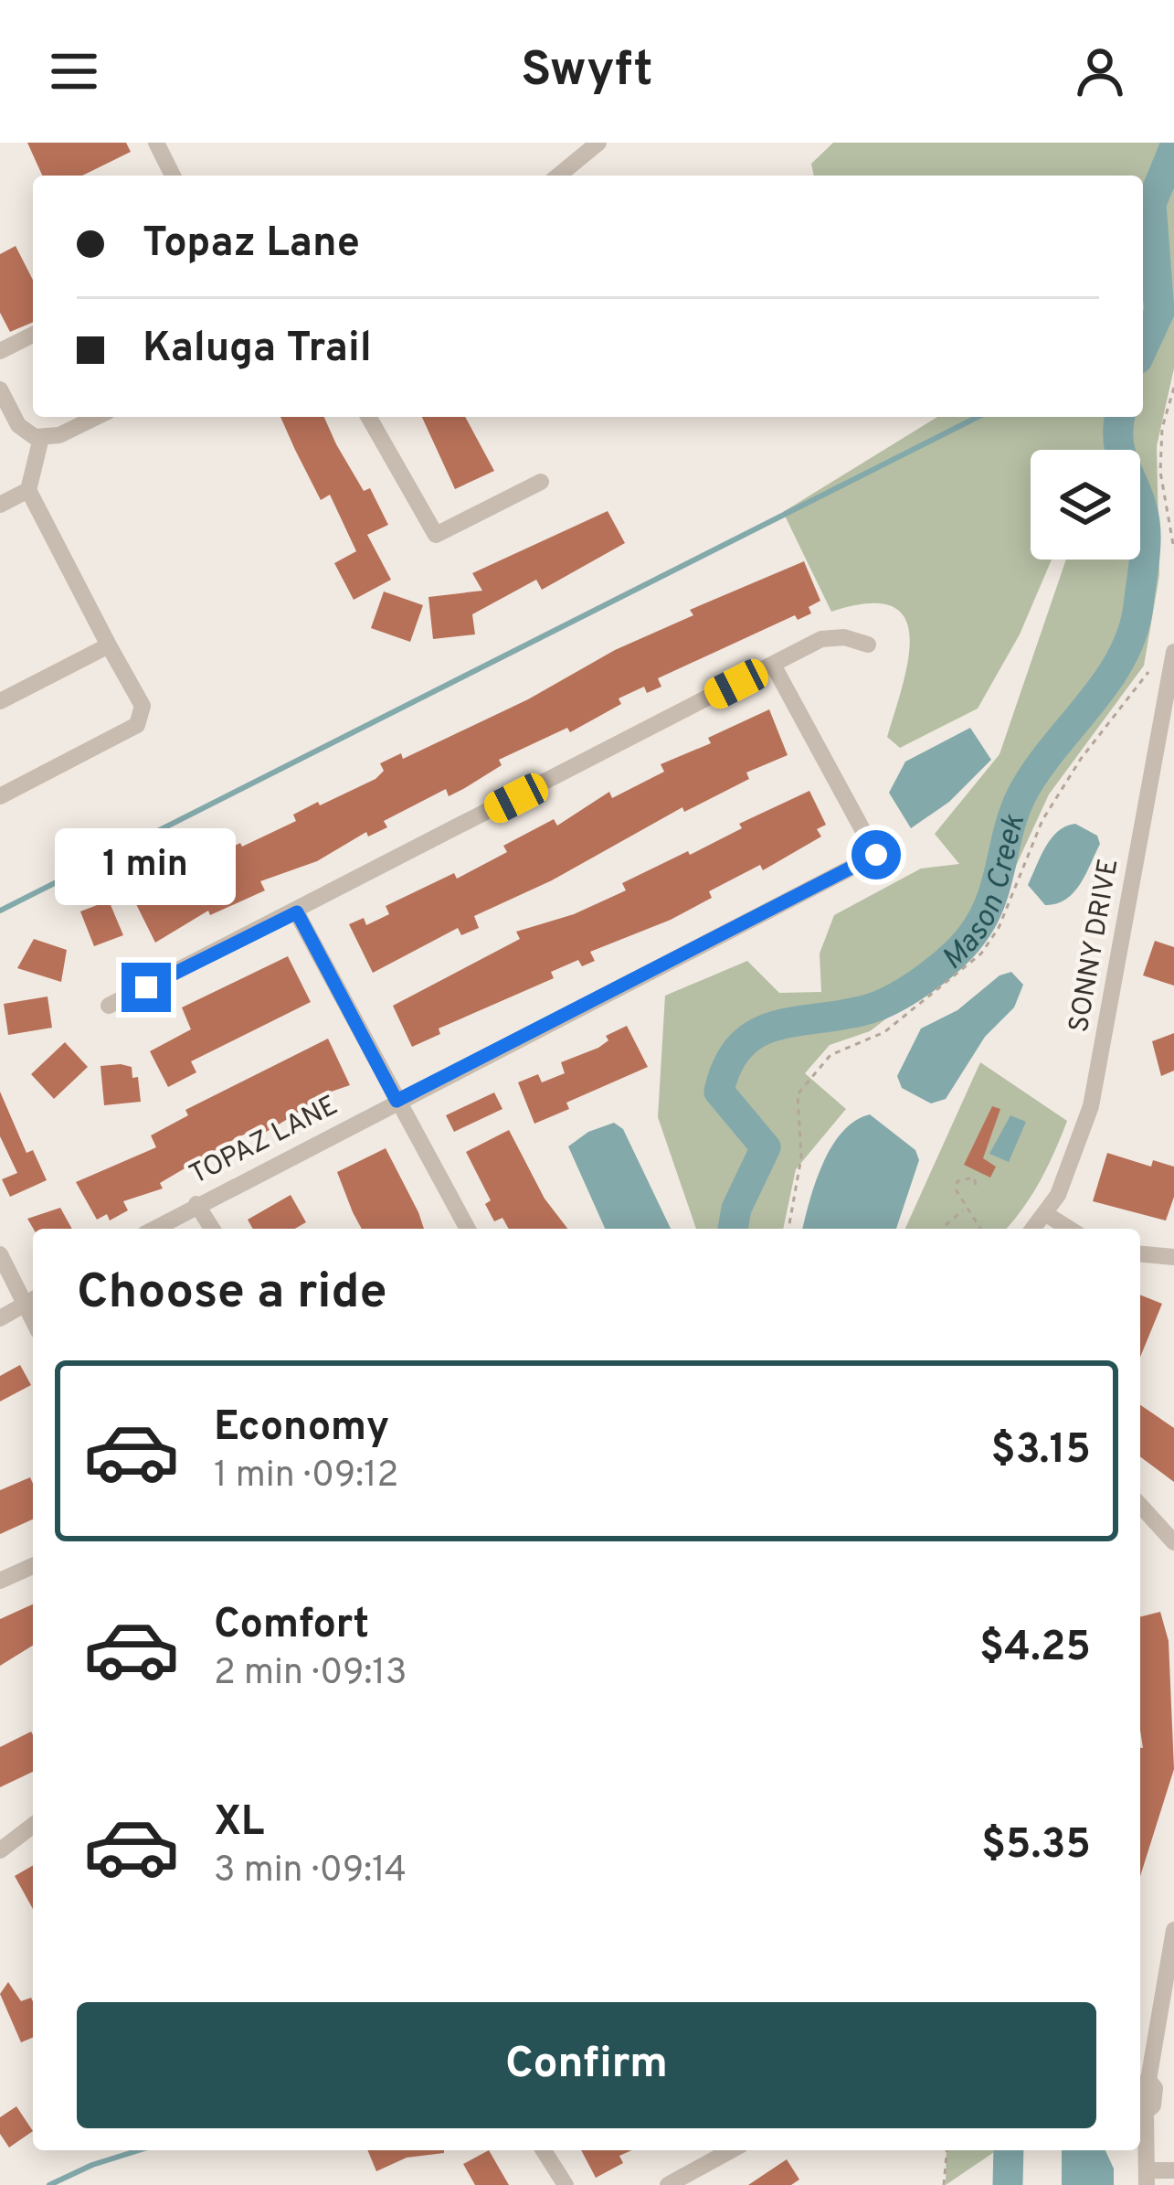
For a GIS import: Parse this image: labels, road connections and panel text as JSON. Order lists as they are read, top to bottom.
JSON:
{
  "streets": {
    "street": ["SONNY DRIVE", "TOPAZ LANE"]
  },
  "water": ["Mason Creek"],
  "page": {
    "header": "Swyft",
    "banner": ["Topaz Lane", "Kaluga Trail"],
    "bubble": "1 min",
    "heading": "Choose a ride",
    "list": [
      {
        "name": "Economy",
        "note": "1 min · 09:12",
        "value": "$3.15"
      },
      {
        "name": "Comfort",
        "note": "2 min · 09:13",
        "value": "$4.25"
      },
      {
        "name": "XL",
        "note": "3 min · 09:14",
        "value": "$5.35"
      }
    ],
    "buttons": "Confirm"
  }
}
